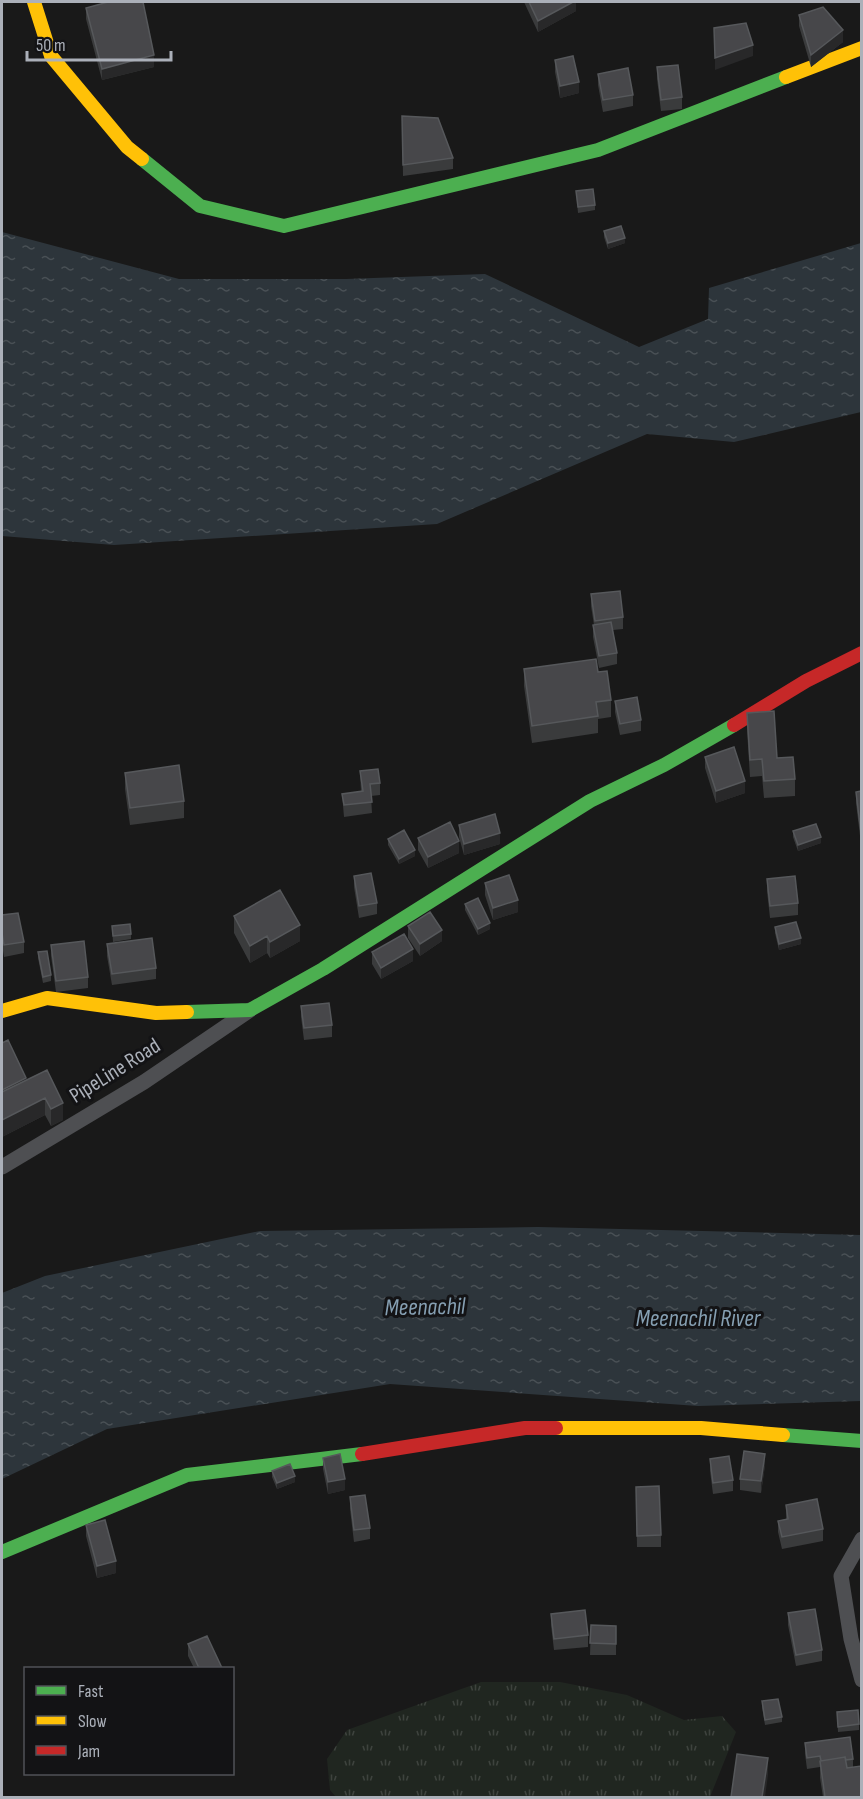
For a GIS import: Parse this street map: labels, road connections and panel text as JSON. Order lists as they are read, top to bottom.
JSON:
{
  "streets": {
    "street": ["PipeLine Road"]
  },
  "water": ["Meenachil", "Meenachil River"],
  "legend": ["Fast", "Slow", "Jam"],
  "scale_bar": "50 m"
}
